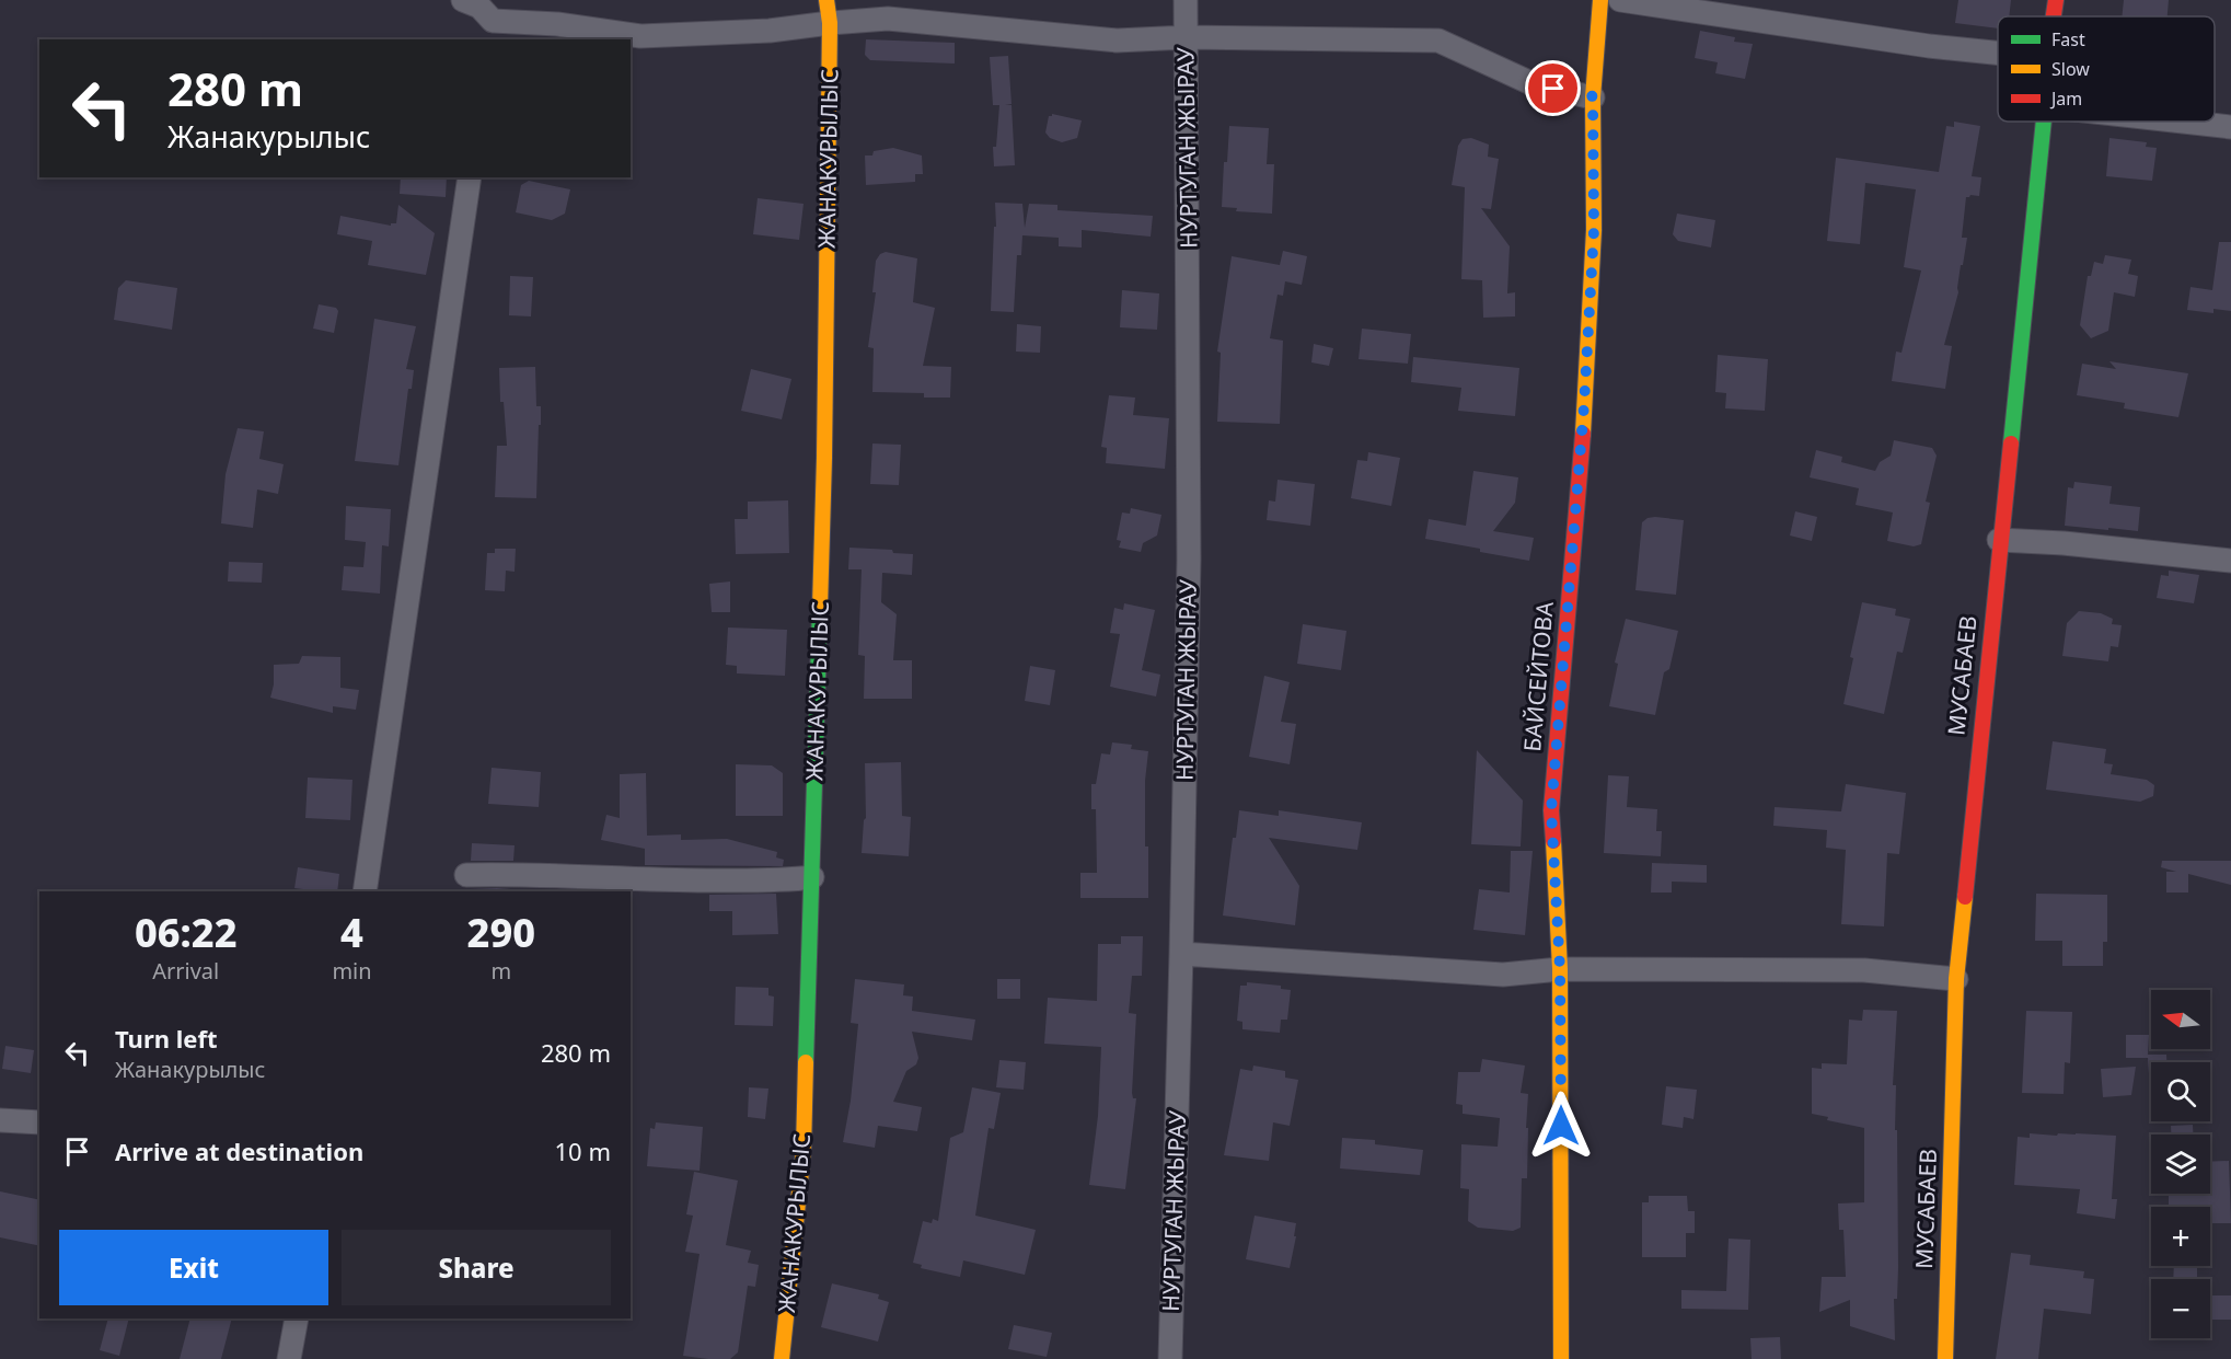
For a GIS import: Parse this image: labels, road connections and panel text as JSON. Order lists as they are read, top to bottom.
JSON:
{
  "streets": {
    "street": [
      "НУРТУГАН ЖЫРАУ",
      "ЖАНАКУРЫЛЫС",
      "МУСАБАЕВ",
      "БАЙСЕЙТОВА"
    ]
  },
  "legend": ["Fast", "Slow", "Jam"],
  "north": "left",
  "page": {
    "turn": ["280 m", "Жанакурылыс"],
    "eta": [
      "06:22",
      "Arrival",
      "4",
      "min",
      "290",
      "m"
    ],
    "map_buttons": ["+", "−"],
    "list": [
      {
        "name": "Turn left",
        "note": "Жанакурылыс",
        "value": "280 m"
      },
      {
        "name": "Arrive at destination",
        "value": "10 m"
      }
    ],
    "buttons": ["Exit", "Share"]
  }
}
